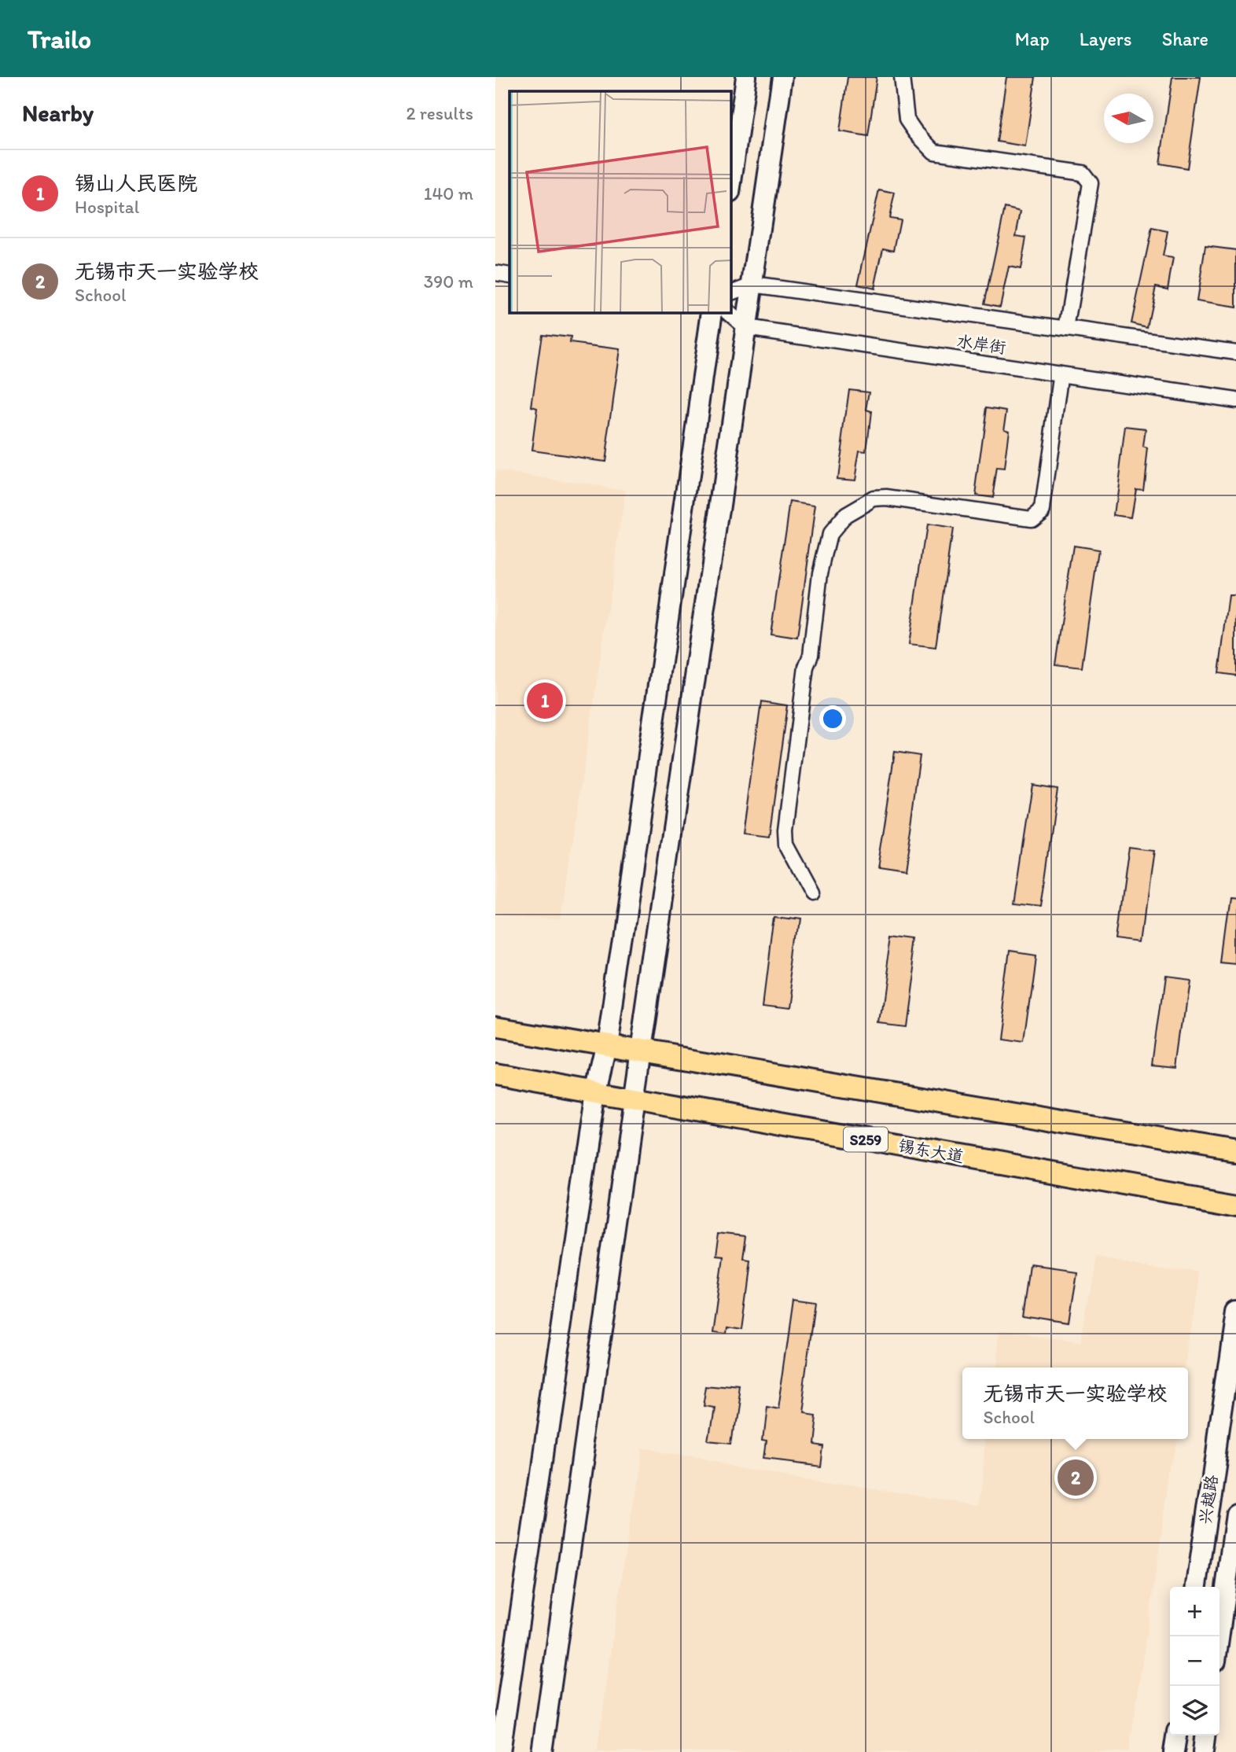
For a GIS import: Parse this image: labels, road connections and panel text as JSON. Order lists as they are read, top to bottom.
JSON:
{
  "streets": {
    "main road": ["S259", "锡东大道", "兴越路"],
    "street": ["水岸街"]
  },
  "north": "left",
  "page": {
    "header": "Trailo",
    "nav": ["Map", "Layers", "Share"],
    "heading": ["Nearby", "2 results"],
    "list": [
      {
        "mark": "1",
        "name": "锡山人民医院",
        "note": "Hospital",
        "value": "140 m"
      },
      {
        "mark": "2",
        "name": "无锡市天一实验学校",
        "note": "School",
        "value": "390 m"
      }
    ],
    "pins": ["1", "2"],
    "popup": ["无锡市天一实验学校", "School"],
    "map_buttons": ["+", "−"]
  }
}
